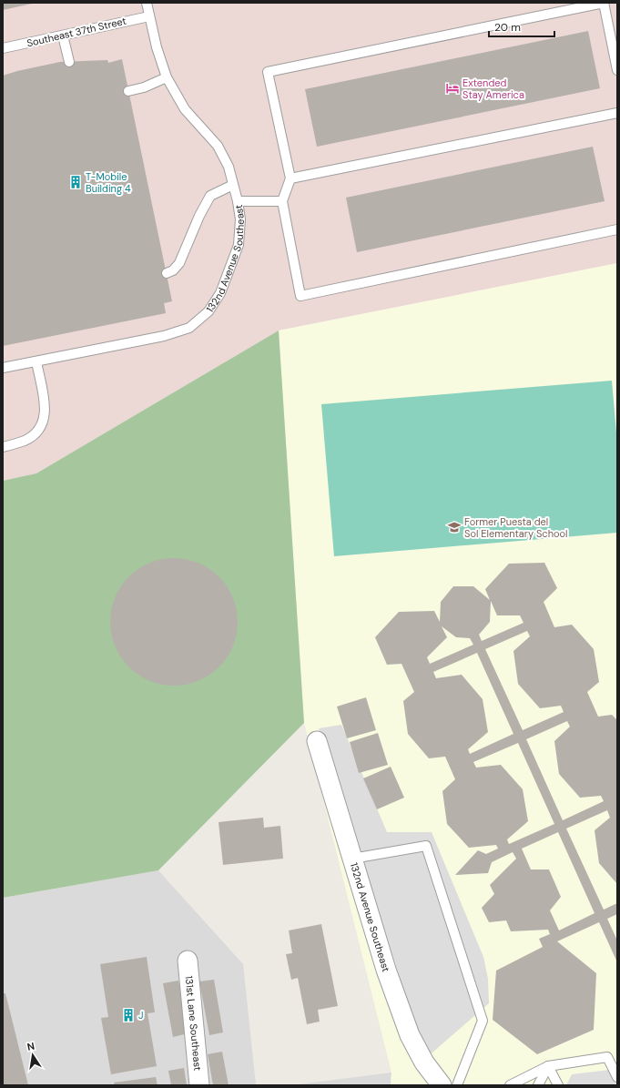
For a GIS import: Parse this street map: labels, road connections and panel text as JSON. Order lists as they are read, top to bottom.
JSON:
{
  "streets": {
    "street": ["132nd Avenue Southeast", "131st Lane Southeast"],
    "lane": ["Southeast 37th Street"]
  },
  "crossings": [
    ["Southeast 37th Street", "132nd Avenue Southeast"]
  ],
  "places": {
    "hotel": ["Extended Stay America"],
    "building": ["T-Mobile Building 4", "J"],
    "school or university": ["Former Puesta del Sol Elementary School"]
  },
  "scale_bar": "20 m",
  "north": "top"
}
